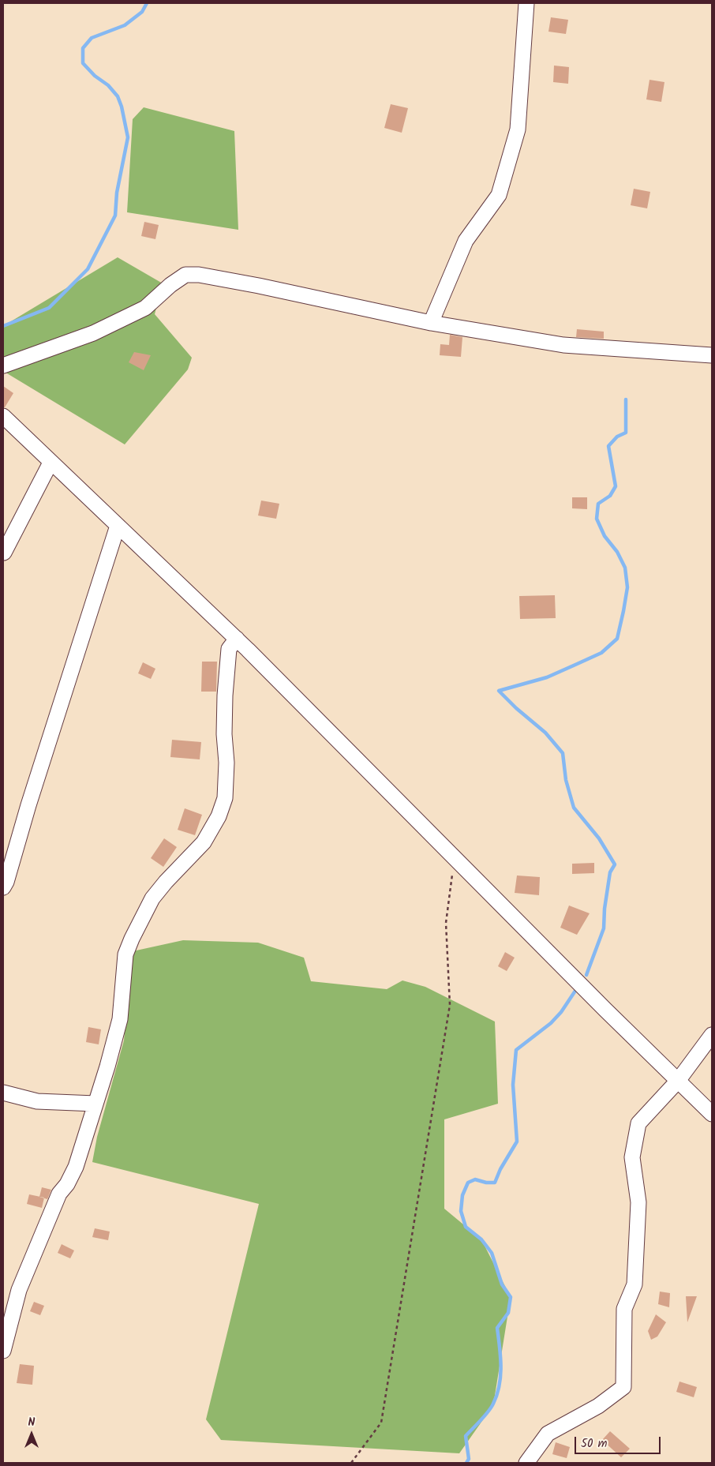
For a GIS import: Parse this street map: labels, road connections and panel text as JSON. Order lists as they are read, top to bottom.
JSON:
{
  "scale_bar": "50 m",
  "north": "top"
}
